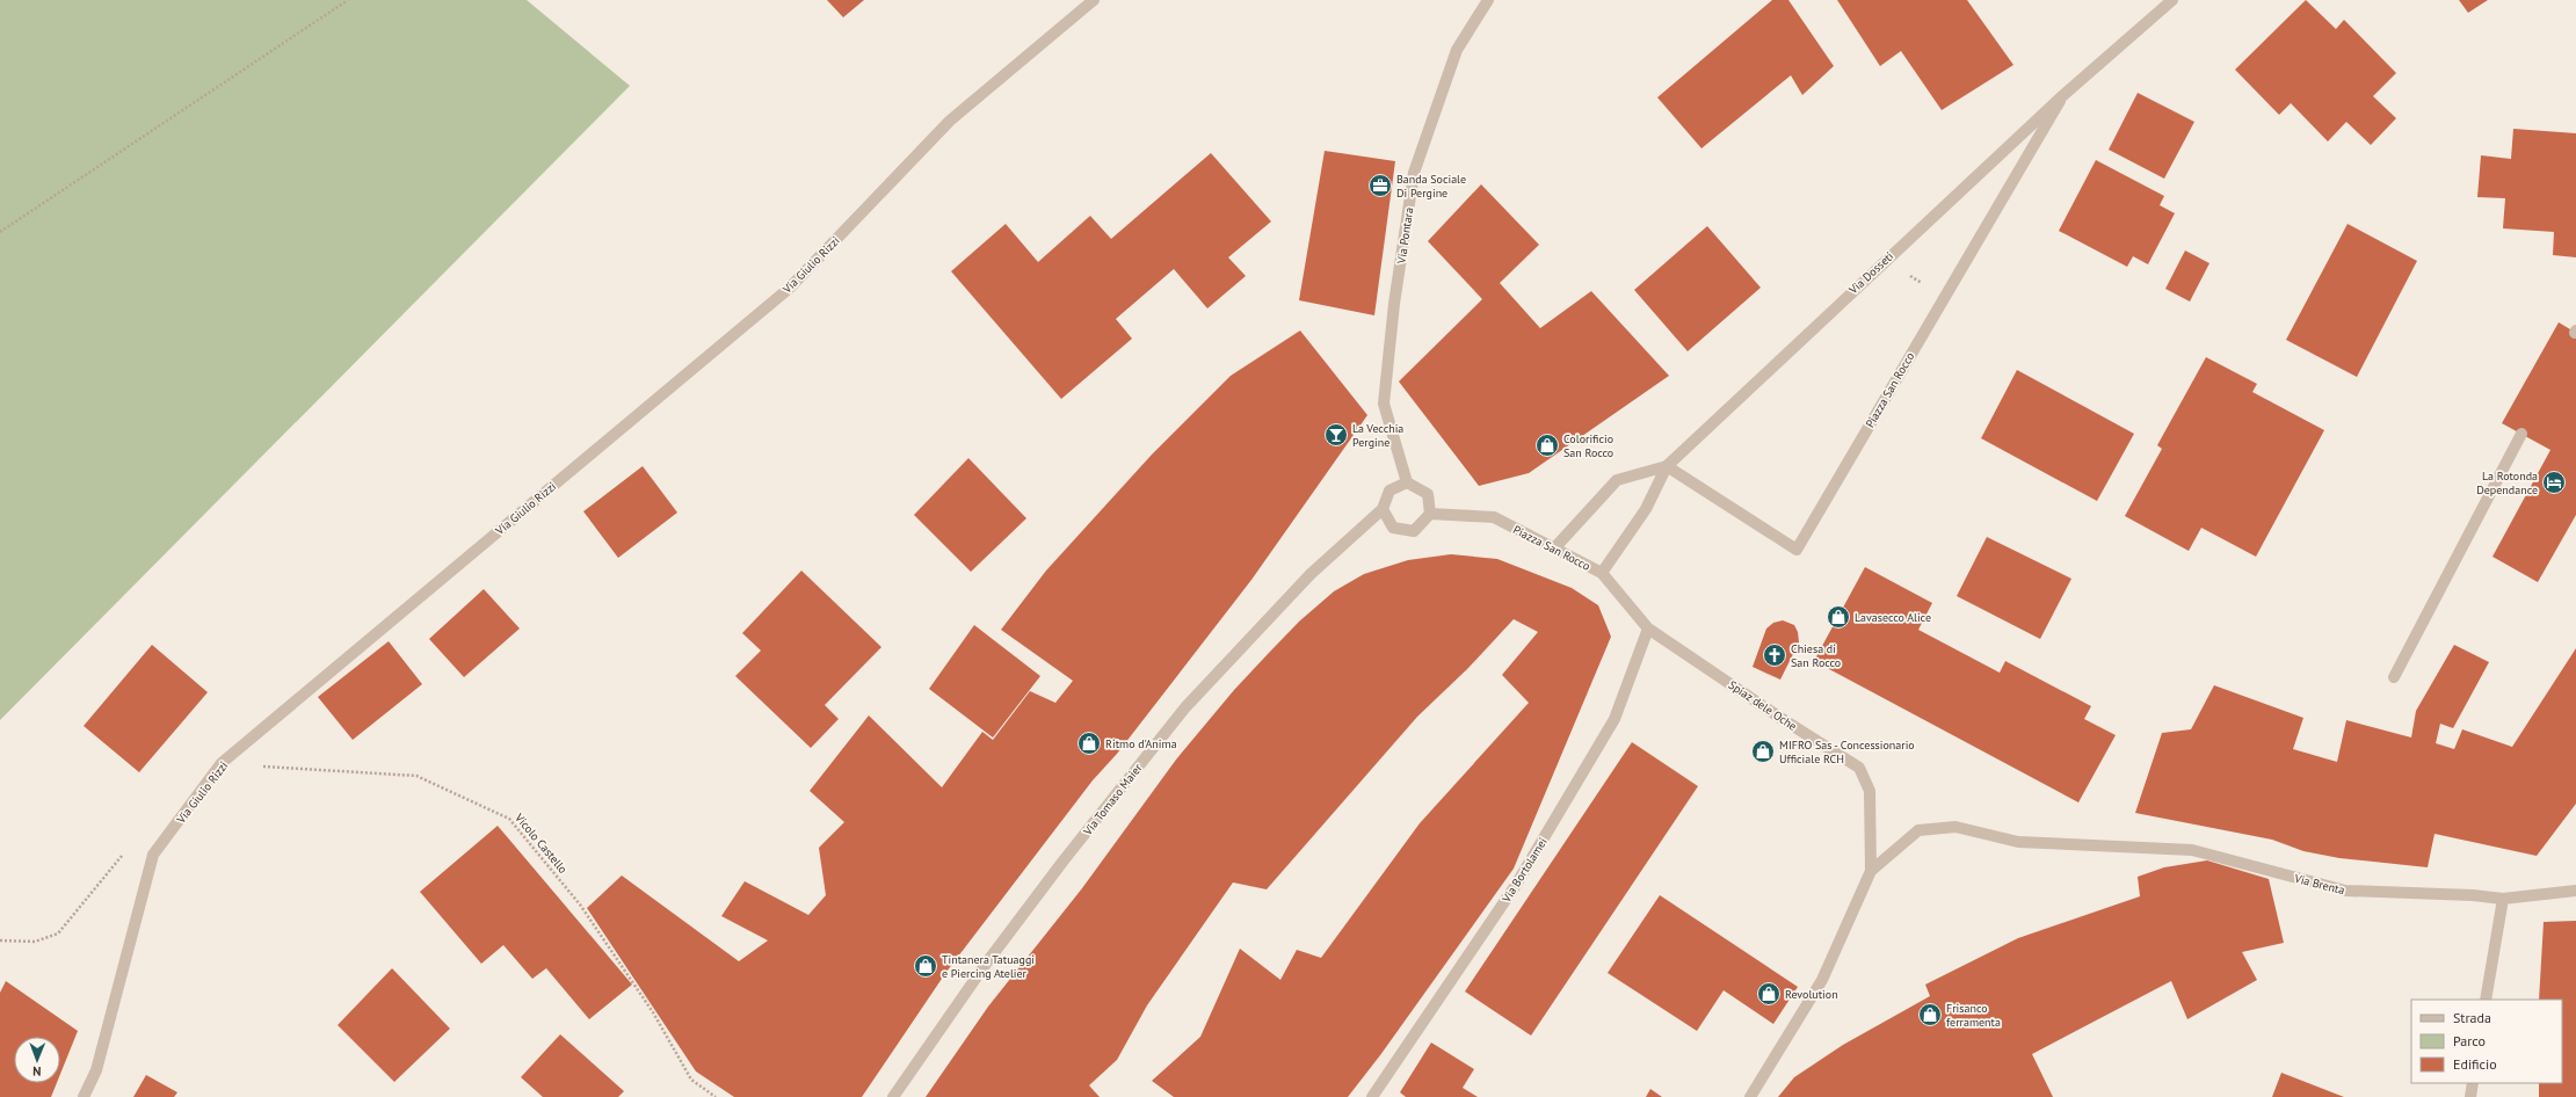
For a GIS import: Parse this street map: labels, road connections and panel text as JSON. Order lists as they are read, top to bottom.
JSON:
{
  "streets": {
    "street": [
      "Via Pontara",
      "Via Giulio Rizzi",
      "Via Dosseti",
      "Piazza San Rocco",
      "Spiaz dele Oche",
      "Via Tomaso Maier",
      "Via Bortolamei",
      "Via Brenta"
    ],
    "path": ["Vicolo Castello"]
  },
  "crossings": [
    ["Via Pontara", "Piazza San Rocco"],
    ["Via Pontara", "Via Tomaso Maier"],
    ["Via Giulio Rizzi", "Vicolo Castello"],
    ["Via Dosseti", "Piazza San Rocco"],
    ["Piazza San Rocco", "Spiaz dele Oche"],
    ["Piazza San Rocco", "Via Tomaso Maier"],
    ["Piazza San Rocco", "Via Bortolamei"],
    ["Spiaz dele Oche", "Via Bortolamei"],
    ["Spiaz dele Oche", "Via Brenta"]
  ],
  "places": {
    "office": ["Banda Sociale Di Pergine"],
    "bar": ["La Vecchia Pergine"],
    "shop": [
      "Colorificio San Rocco",
      "Lavasecco Alice",
      "Ritmo d'Anima",
      "MIFRO Sas - Concessionario Ufficiale RCH",
      "Tintanera Tatuaggi e Piercing Atelier",
      "Revolution",
      "Frisanco ferramenta"
    ],
    "hotel": ["La Rotonda Dependance"],
    "church": ["Chiesa di San Rocco"]
  },
  "legend": ["Strada", "Parco", "Edificio"],
  "north": "bottom"
}
